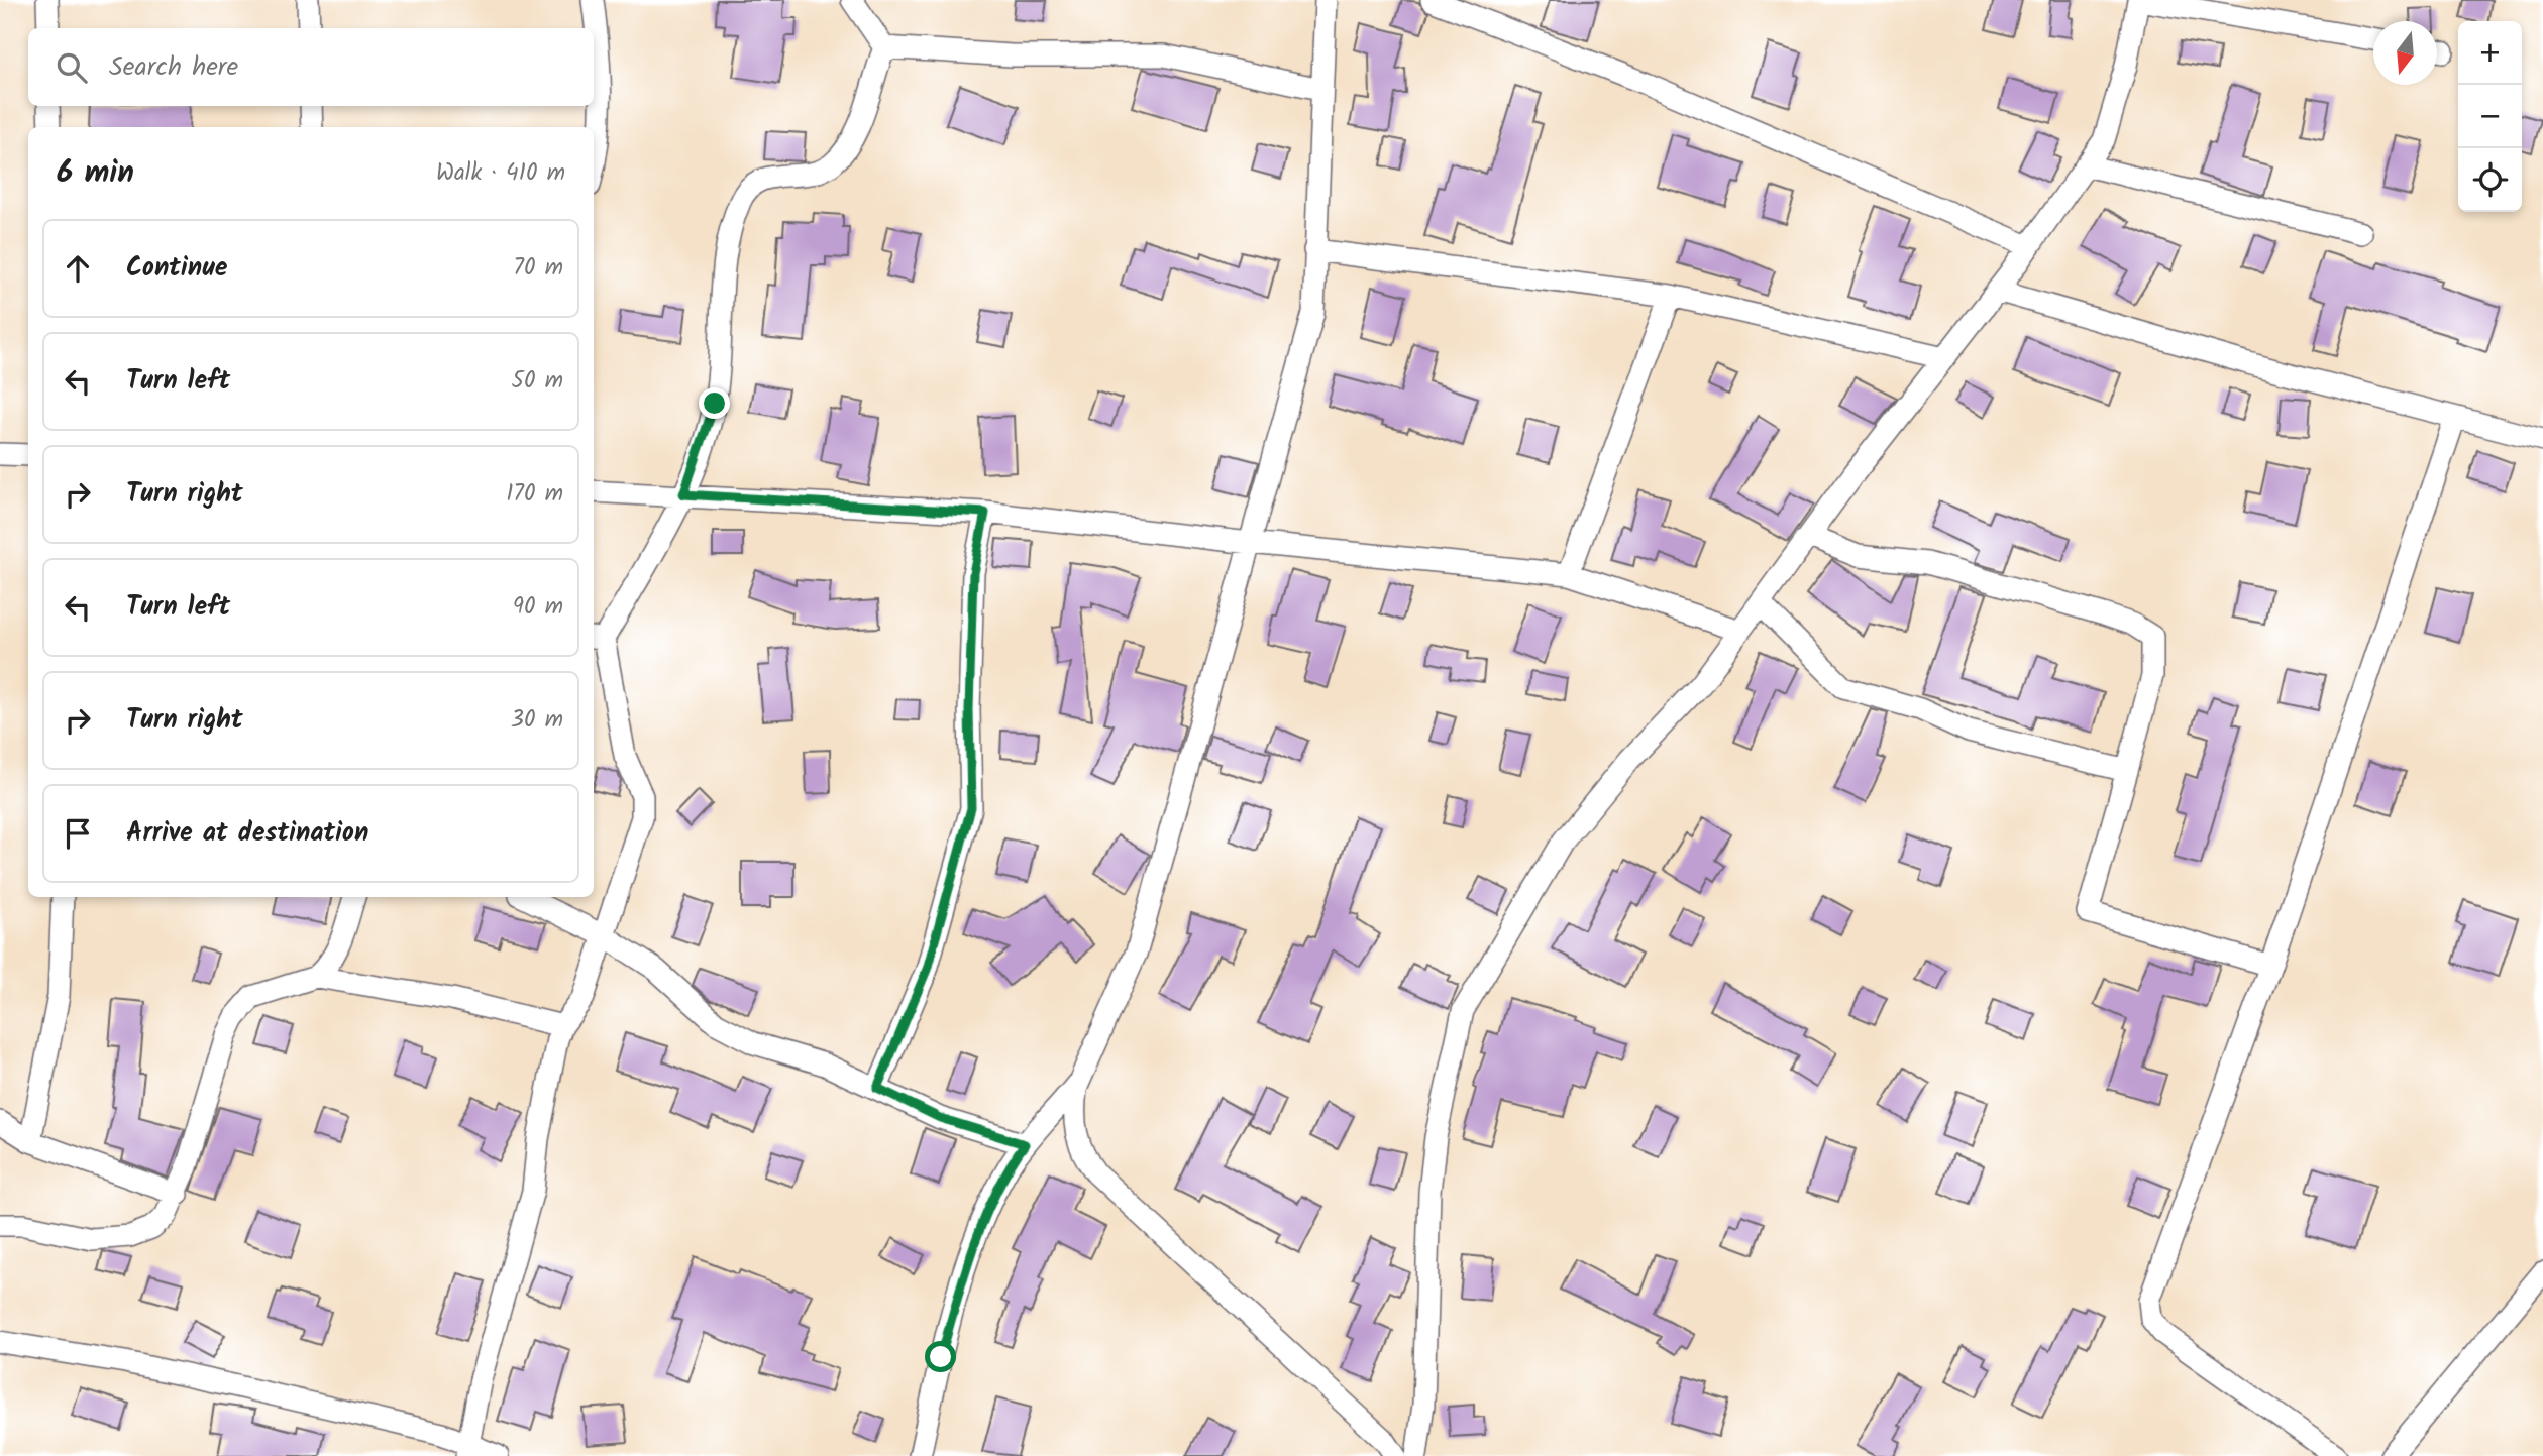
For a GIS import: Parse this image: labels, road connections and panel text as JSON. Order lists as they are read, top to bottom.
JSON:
{
  "north": "bottom",
  "page": {
    "map_buttons": ["+", "−"],
    "search": "Search here",
    "heading": ["6 min", "Walk · 410 m"],
    "list": [
      ["Continue", "70 m"],
      ["Turn left", "50 m"],
      ["Turn right", "170 m"],
      ["Turn left", "90 m"],
      ["Turn right", "30 m"],
      "Arrive at destination"
    ]
  }
}
